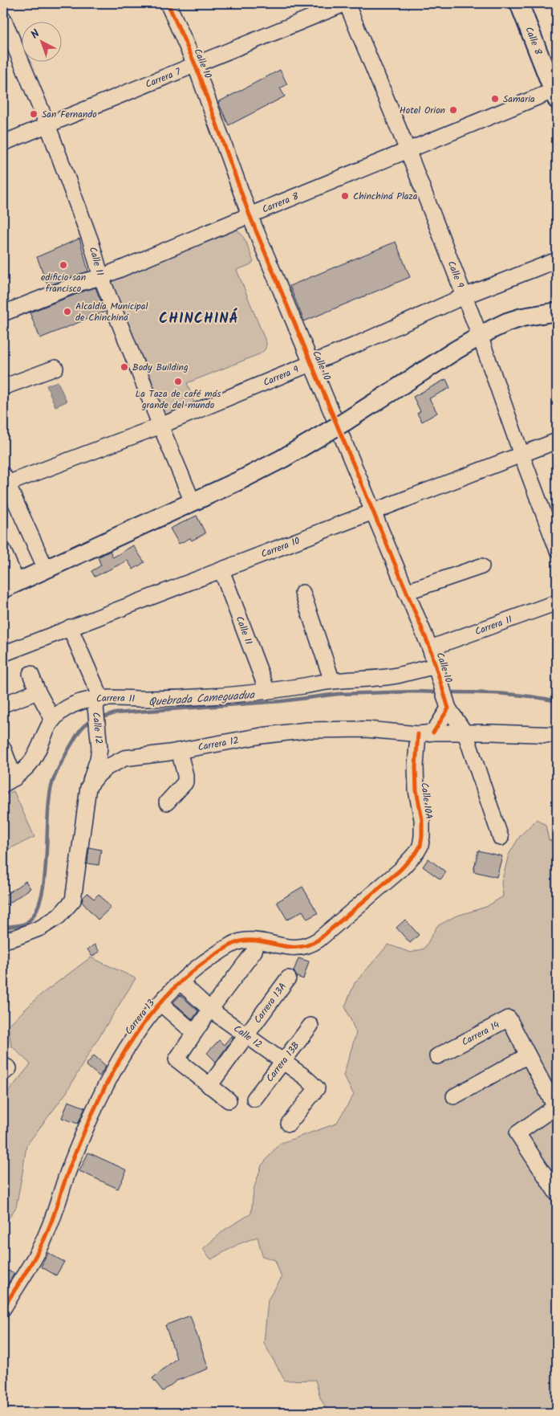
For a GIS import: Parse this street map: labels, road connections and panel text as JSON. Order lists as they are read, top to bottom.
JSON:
{
  "streets": {
    "main road": ["Calle 8"],
    "street": [
      "Calle 10",
      "Carrera 7",
      "Carrera 8",
      "Calle 11",
      "Calle 9",
      "Carrera 9",
      "Carrera 10",
      "Carrera 11",
      "Calle 12",
      "Carrera 12",
      "Calle 10A",
      "Carrera 13A",
      "Carrera 13",
      "Carrera 14",
      "Carrera 13B"
    ]
  },
  "crossings": [
    ["Calle 8", "Carrera 8"],
    ["Calle 10", "Carrera 7"],
    ["Calle 10", "Carrera 8"],
    ["Calle 10", "Carrera 9"],
    ["Calle 10", "Carrera 10"],
    ["Calle 10", "Carrera 11"],
    ["Calle 10", "Carrera 12"],
    ["Carrera 7", "Calle 11"],
    ["Carrera 7", "Calle 9"],
    ["Carrera 8", "Calle 11"],
    ["Carrera 8", "Calle 9"],
    ["Calle 11", "Carrera 9"],
    ["Calle 11", "Carrera 10"],
    ["Calle 11", "Carrera 11"],
    ["Calle 9", "Carrera 9"],
    ["Calle 9", "Carrera 10"],
    ["Carrera 10", "Calle 12"],
    ["Carrera 11", "Calle 12"],
    ["Calle 12", "Carrera 12"],
    ["Calle 12", "Carrera 13A"],
    ["Calle 12", "Carrera 13"],
    ["Calle 12", "Carrera 13B"],
    ["Carrera 12", "Calle 10A"],
    ["Calle 10A", "Carrera 13"]
  ],
  "districts": ["CHINCHINÁ"],
  "water": ["Quebrada Cameguadua"],
  "places": [
    "Samaria",
    "Hotel Orion",
    "San Fernando",
    "Chinchiná Plaza",
    "edificio san francisco",
    "Alcaldía Municipal de Chinchiná",
    "Body Building",
    "La Taza de café más grande del mundo"
  ],
  "north": "top left"
}
